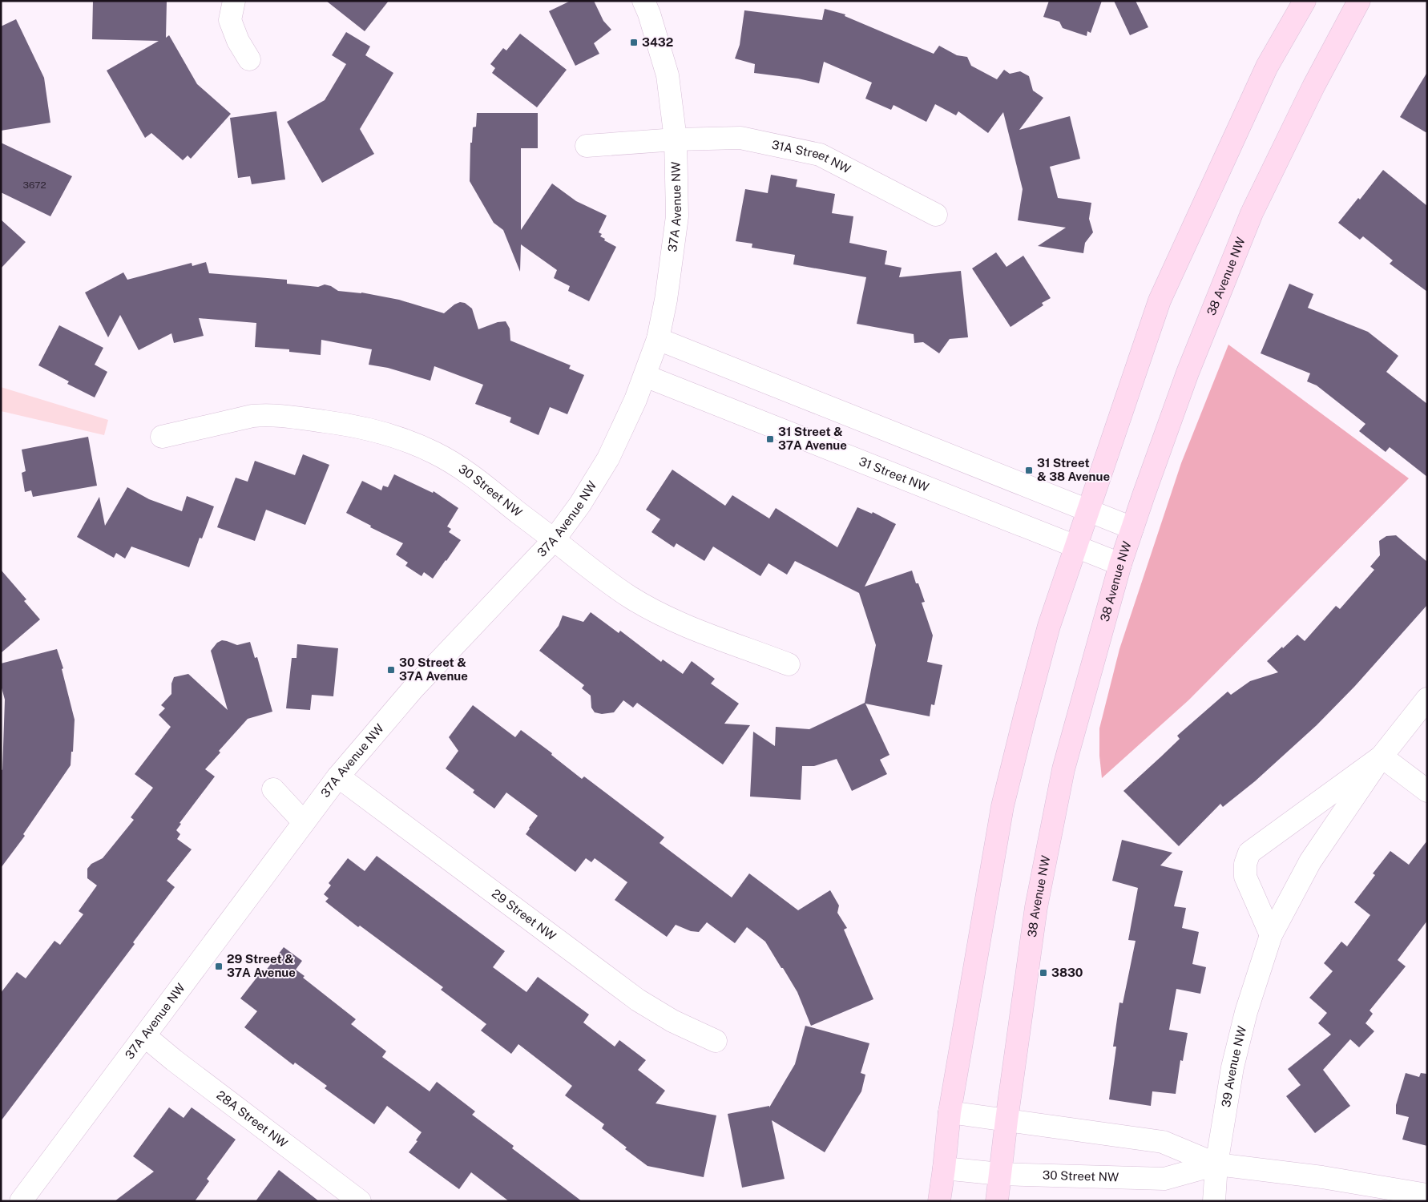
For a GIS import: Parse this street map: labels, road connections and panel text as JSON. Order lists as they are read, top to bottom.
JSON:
{
  "streets": {
    "main road": ["38 Avenue NW"],
    "street": [
      "31A Street NW",
      "37A Avenue NW",
      "31 Street NW",
      "30 Street NW",
      "29 Street NW",
      "39 Avenue NW",
      "28A Street NW"
    ]
  },
  "crossings": [
    ["31A Street NW", "37A Avenue NW"],
    ["37A Avenue NW", "31 Street NW"],
    ["37A Avenue NW", "30 Street NW"],
    ["37A Avenue NW", "29 Street NW"],
    ["37A Avenue NW", "28A Street NW"],
    ["38 Avenue NW", "31 Street NW"],
    ["38 Avenue NW", "30 Street NW"],
    ["30 Street NW", "39 Avenue NW"]
  ],
  "places": {
    "transit": [
      "3432",
      "31 Street & 37A Avenue",
      "31 Street & 38 Avenue",
      "30 Street & 37A Avenue",
      "29 Street & 37A Avenue",
      "3830"
    ]
  },
  "house_numbers": ["3672"]
}
